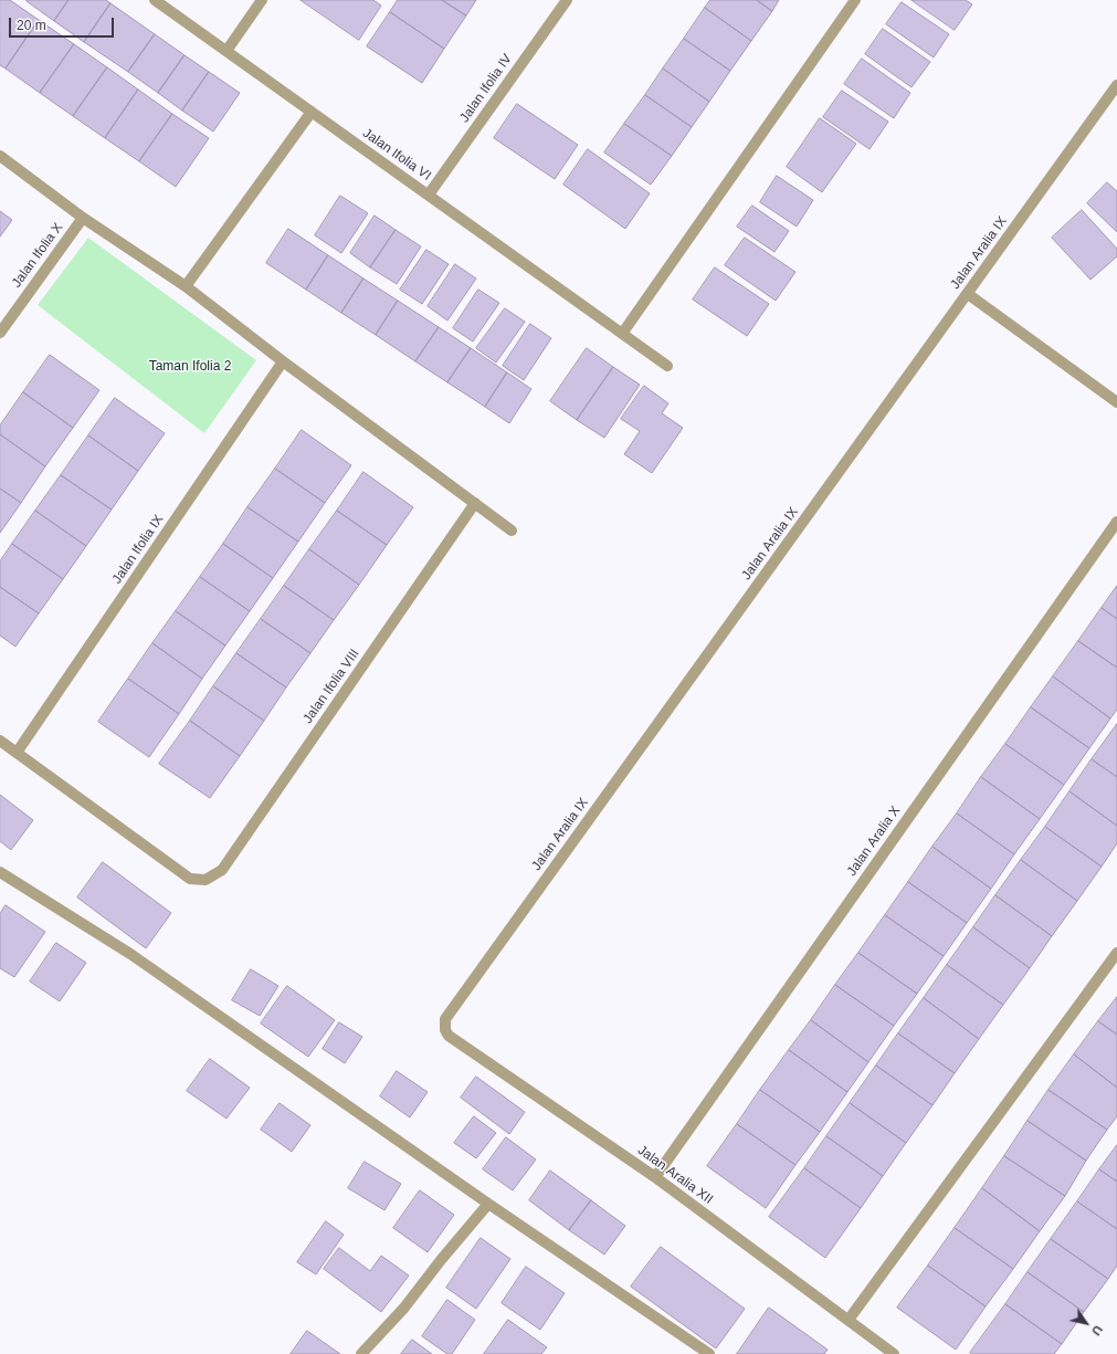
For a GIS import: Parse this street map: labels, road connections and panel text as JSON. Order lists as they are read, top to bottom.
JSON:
{
  "streets": {
    "street": [
      "Jalan Ifolia IV",
      "Jalan Ifolia VI",
      "Jalan Aralia IX",
      "Jalan Ifolia X",
      "Jalan Ifolia IX",
      "Jalan Ifolia VIII",
      "Jalan Aralia X",
      "Jalan Aralia XII"
    ]
  },
  "crossings": [
    ["Jalan Ifolia IV", "Jalan Ifolia VI"],
    ["Jalan Aralia IX", "Jalan Aralia XII"],
    ["Jalan Ifolia IX", "Jalan Ifolia VIII"],
    ["Jalan Aralia X", "Jalan Aralia XII"]
  ],
  "parks": ["Taman Ifolia 2"],
  "scale_bar": "20 m",
  "north": "bottom right"
}
